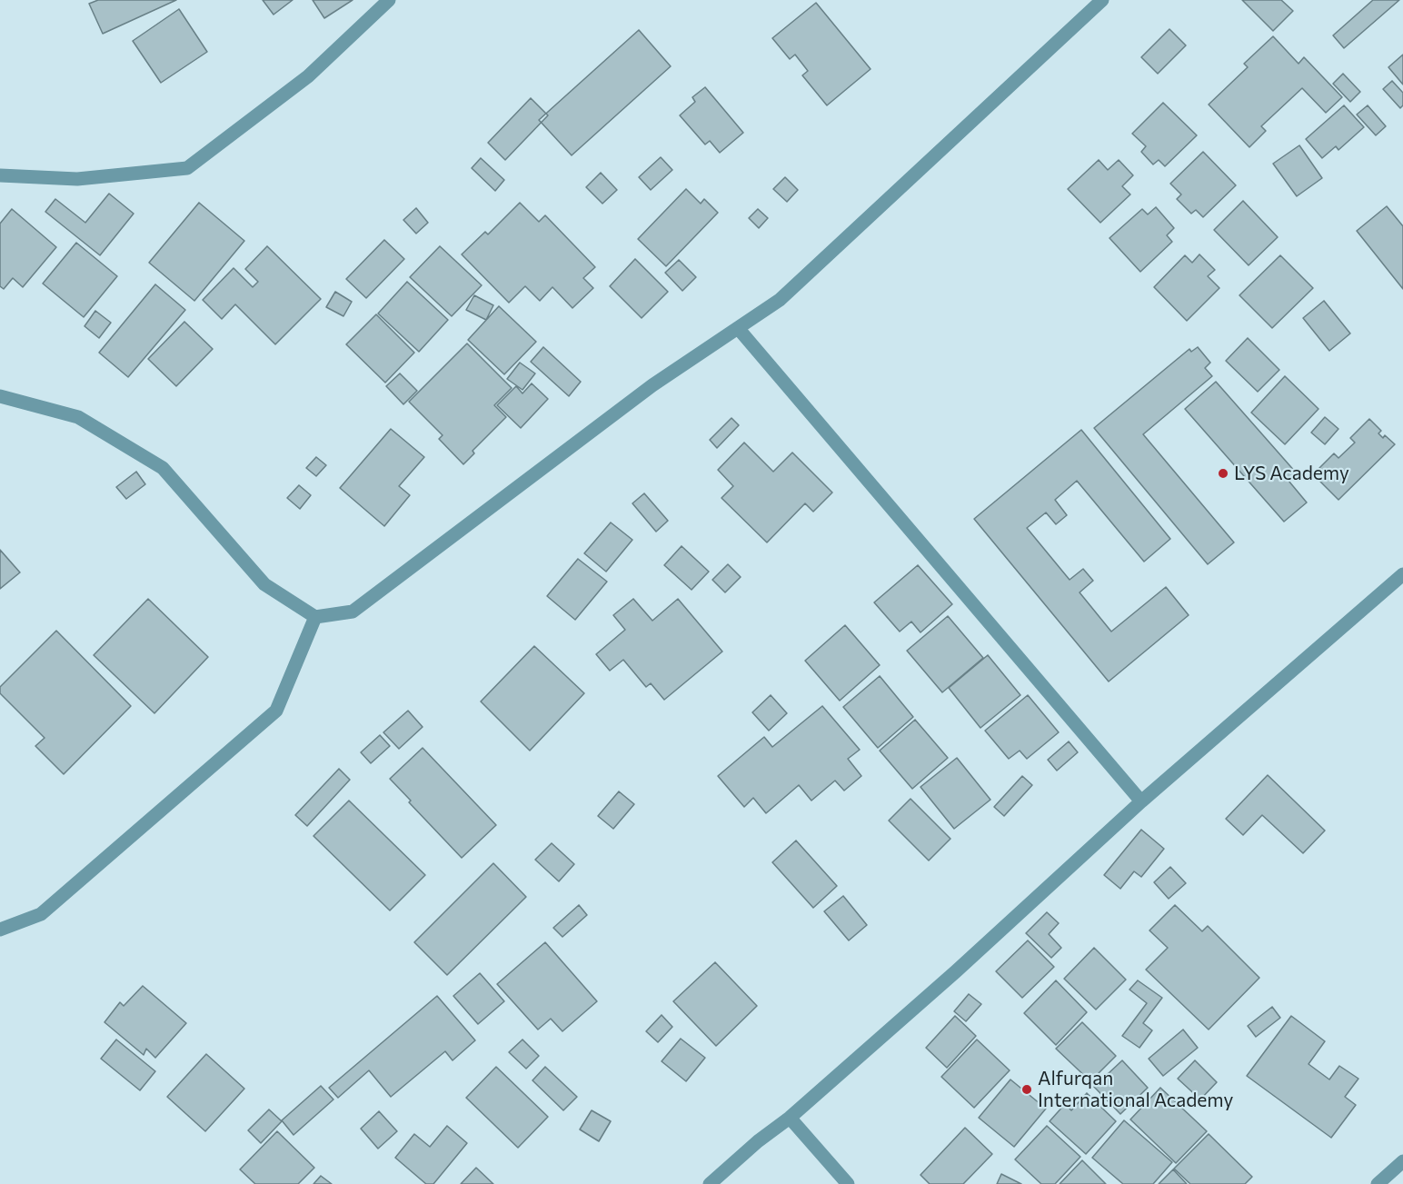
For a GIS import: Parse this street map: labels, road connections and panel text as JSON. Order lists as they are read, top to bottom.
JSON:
{
  "places": ["LYS Academy", "Alfurqan International Academy"]
}
